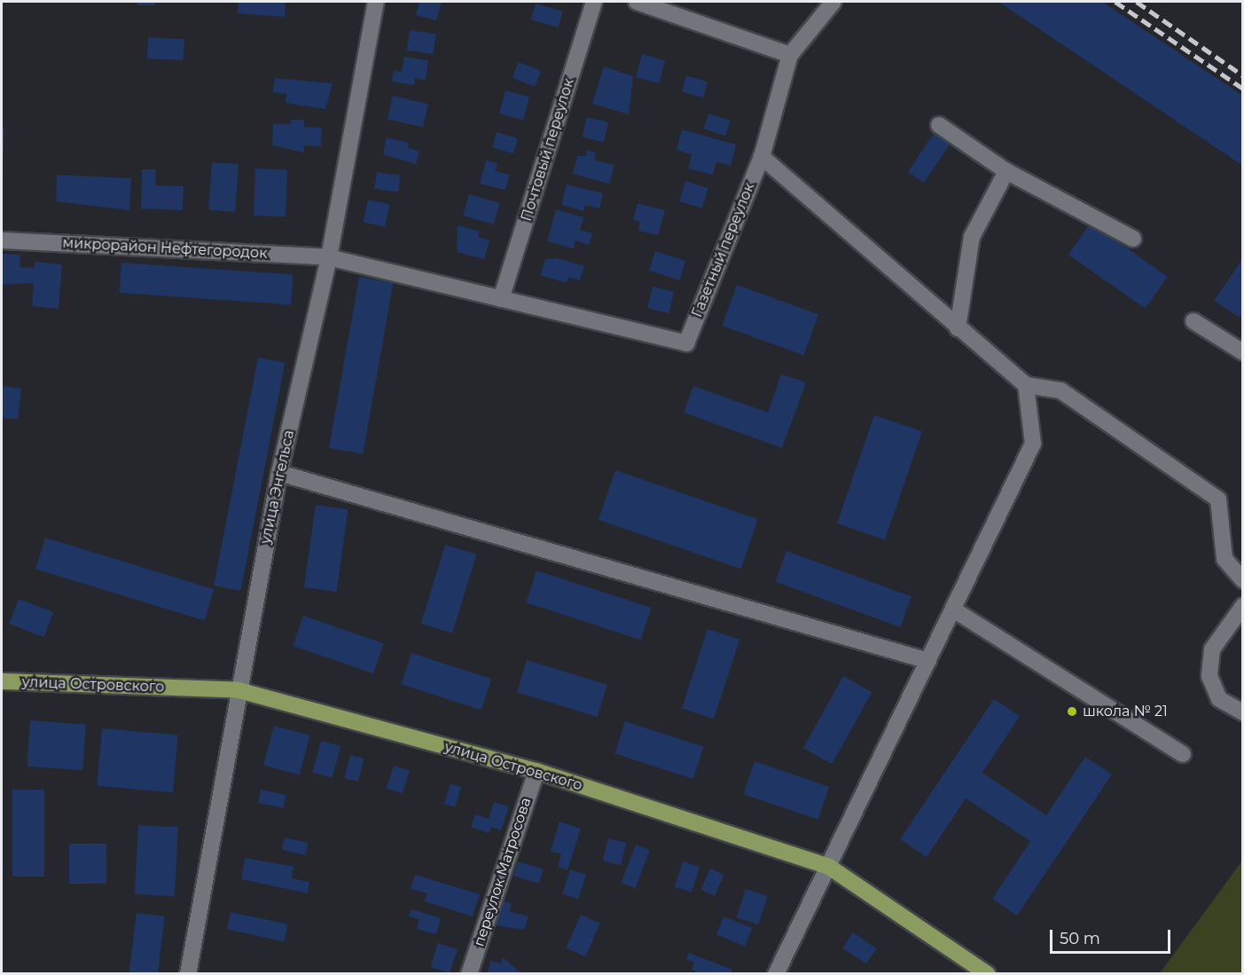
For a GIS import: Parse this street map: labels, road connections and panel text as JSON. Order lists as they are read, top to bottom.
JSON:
{
  "streets": {
    "main road": ["улица Островского"],
    "street": [
      "Почтовый переулок",
      "микрорайон Нефтегородок",
      "Газетный переулок",
      "улица Энгельса",
      "переулок Матросова"
    ]
  },
  "crossings": [
    ["Почтовый переулок", "микрорайон Нефтегородок"],
    ["микрорайон Нефтегородок", "Газетный переулок"],
    ["микрорайон Нефтегородок", "улица Энгельса"],
    ["улица Энгельса", "улица Островского"],
    ["улица Островского", "переулок Матросова"]
  ],
  "places": ["школа № 21"],
  "scale_bar": "50 m"
}
